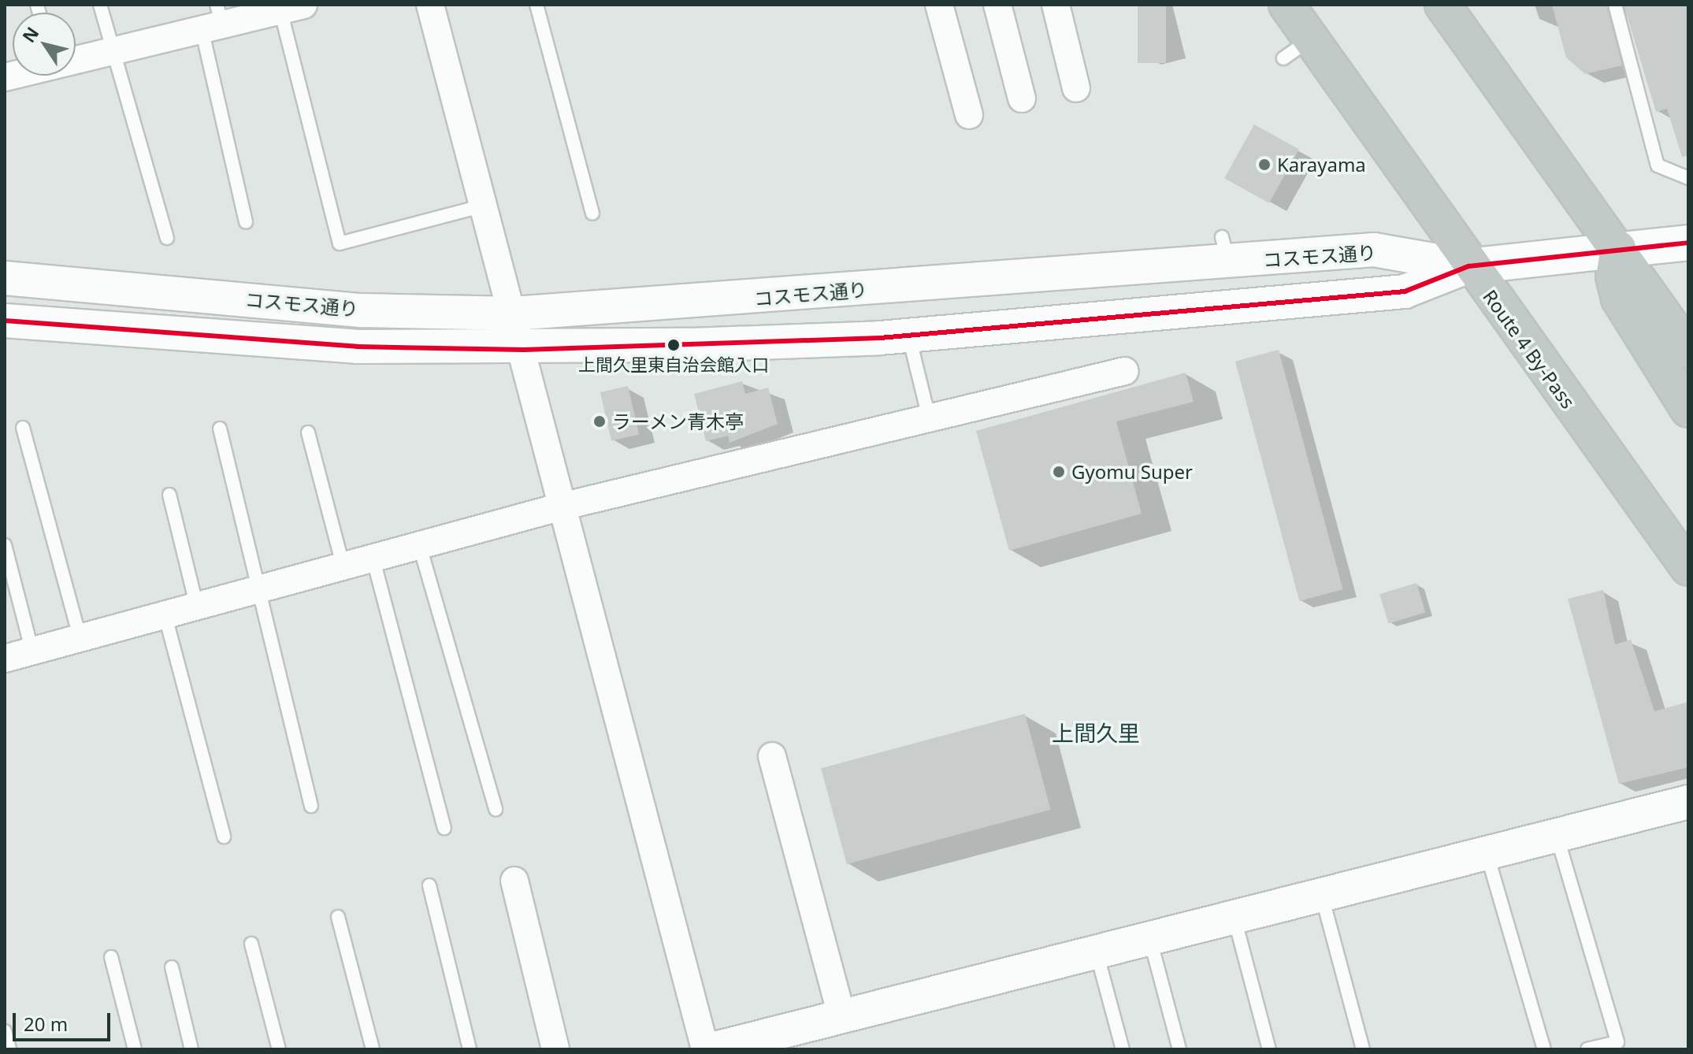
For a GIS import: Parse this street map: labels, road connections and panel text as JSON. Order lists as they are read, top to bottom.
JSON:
{
  "streets": {
    "highway": ["Route 4 By-Pass"],
    "street": ["コスモス通り"]
  },
  "crossings": [
    ["コスモス通り", "Route 4 By-Pass"]
  ],
  "districts": ["上間久里"],
  "places": [
    "Karayama",
    "上間久里東自治会館入口",
    "ラーメン青木亭",
    "Gyomu Super"
  ],
  "scale_bar": "20 m",
  "north": "top left"
}
